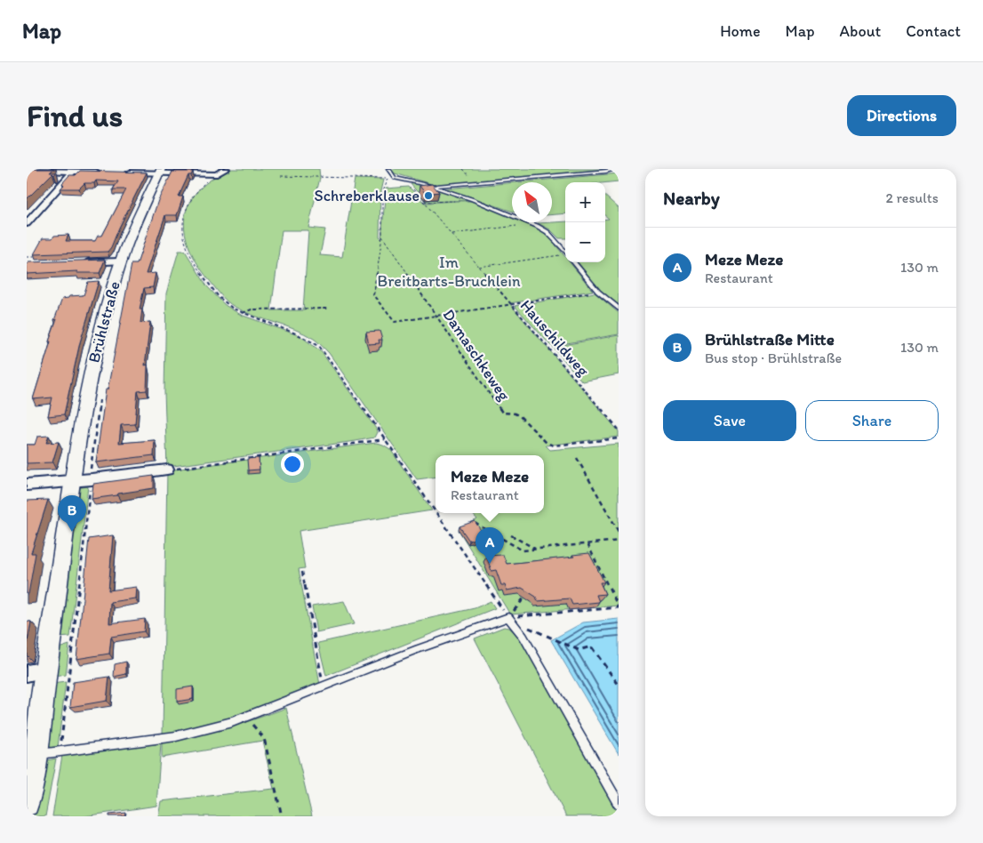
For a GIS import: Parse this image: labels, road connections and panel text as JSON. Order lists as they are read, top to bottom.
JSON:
{
  "streets": {
    "street": ["Brühlstraße"],
    "path": ["Hauschildweg", "Damaschkeweg"]
  },
  "parks": ["Im Breitbarts-Bruchlein"],
  "places": ["Schreberklause"],
  "north": "top left",
  "page": {
    "header": "Map",
    "nav": [
      "Home",
      "Map",
      "About",
      "Contact"
    ],
    "buttons": [
      "Directions",
      ["Save", "Share"]
    ],
    "title": "Find us",
    "heading": ["Nearby", "2 results"],
    "map_buttons": ["+", "−"],
    "list": [
      {
        "mark": "A",
        "name": "Meze Meze",
        "note": "Restaurant",
        "value": "130 m"
      },
      {
        "mark": "B",
        "name": "Brühlstraße Mitte",
        "note": "Bus stop · Brühlstraße",
        "value": "130 m"
      }
    ],
    "popup": ["Meze Meze", "Restaurant"],
    "pins": ["B", "A"]
  }
}
